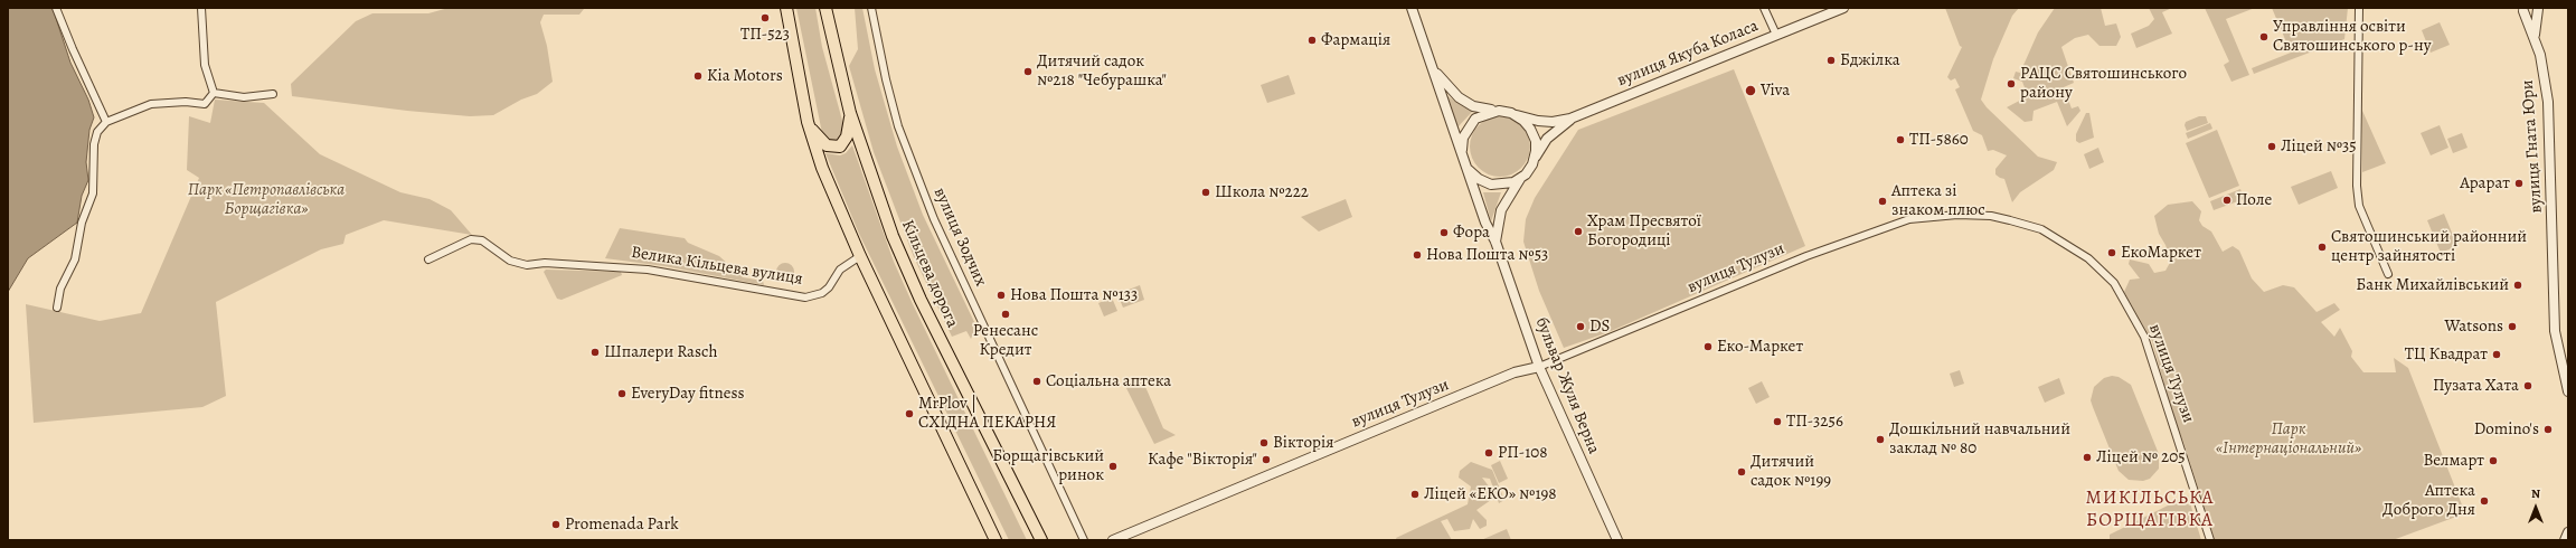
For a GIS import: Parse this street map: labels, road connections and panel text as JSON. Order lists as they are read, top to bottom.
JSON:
{
  "streets": {
    "highway": ["Кільцева дорога"],
    "street": [
      "вулиця Якуба Коласа",
      "вулиця Гната Юри",
      "вулиця Зодчих",
      "Велика Кільцева вулиця",
      "вулиця Тулузи",
      "бульвар Жуля Верна"
    ]
  },
  "crossings": [
    ["вулиця Якуба Коласа", "бульвар Жуля Верна"],
    ["вулиця Тулузи", "бульвар Жуля Верна"]
  ],
  "districts": ["МИКІЛЬСЬКА БОРЩАГІВКА"],
  "parks": ["Парк «Петропавлівська Борщагівка»", "Парк «Інтернаціональний»"],
  "places": [
    "ТП-523",
    "Управління освіти Святошинського р-ну",
    "Фармація",
    "Бджілка",
    "Дитячий садок №218 \"Чебурашка\"",
    "Kia Motors",
    "РАЦС Святошинського району",
    "Viva",
    "ТП-5860",
    "Ліцей №35",
    "Арарат",
    "Школа №222",
    "Поле",
    "Аптека зі знаком плюс",
    "Храм Пресвятої Богородиці",
    "Фора",
    "Святошинський районний центр зайнятості",
    "ЕкоМаркет",
    "Нова Пошта №53",
    "Банк Михайлівський",
    "Нова Пошта №133",
    "Ренесанс Кредит",
    "DS",
    "Watsons",
    "Еко-Маркет",
    "Шпалери Rasch",
    "ТЦ Квадрат",
    "Соціальна аптека",
    "Пузата Хата",
    "EveryDay fitness",
    "MrPlov | СХІДНА ПЕКАРНЯ",
    "ТП-3256",
    "Domino's",
    "Дошкільний навчальний заклад № 80",
    "Вікторія",
    "РП-108",
    "Ліцей № 205",
    "Кафе \"Вікторія\"",
    "Велмарт",
    "Борщагівський ринок",
    "Дитячий садок №199",
    "Ліцей «ЕКО» №198",
    "Аптека Доброго Дня",
    "Promenada Park"
  ],
  "north": "top"
}
